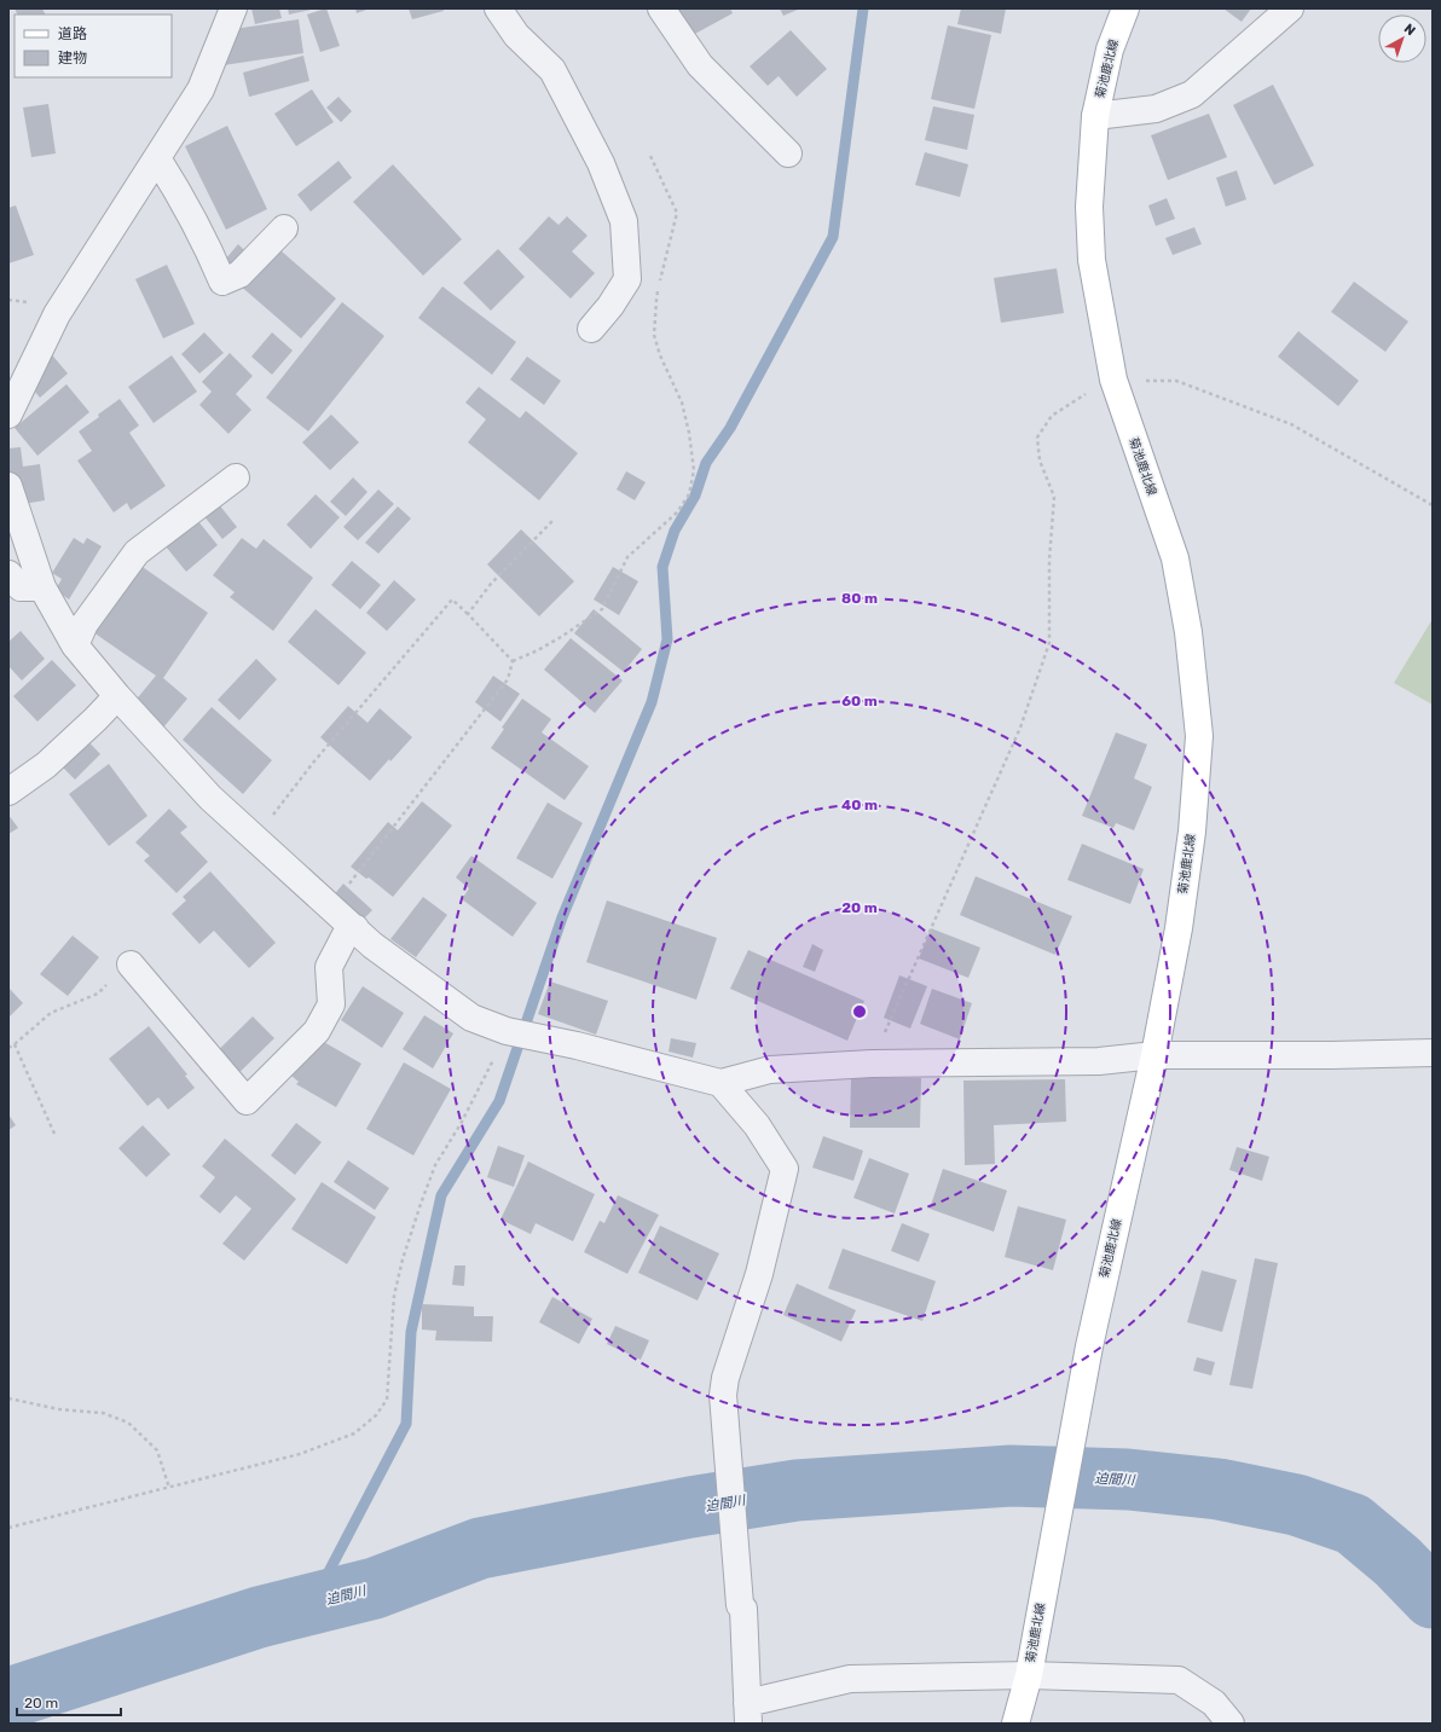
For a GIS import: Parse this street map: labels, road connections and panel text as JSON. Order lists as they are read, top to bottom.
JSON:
{
  "streets": {
    "main road": ["菊池鹿北線"]
  },
  "water": ["迫間川"],
  "legend": ["道路", "建物"],
  "scale_bar": "20 m",
  "north": "top right",
  "rings": [
    "80 m",
    "60 m",
    "40 m",
    "20 m"
  ]
}
